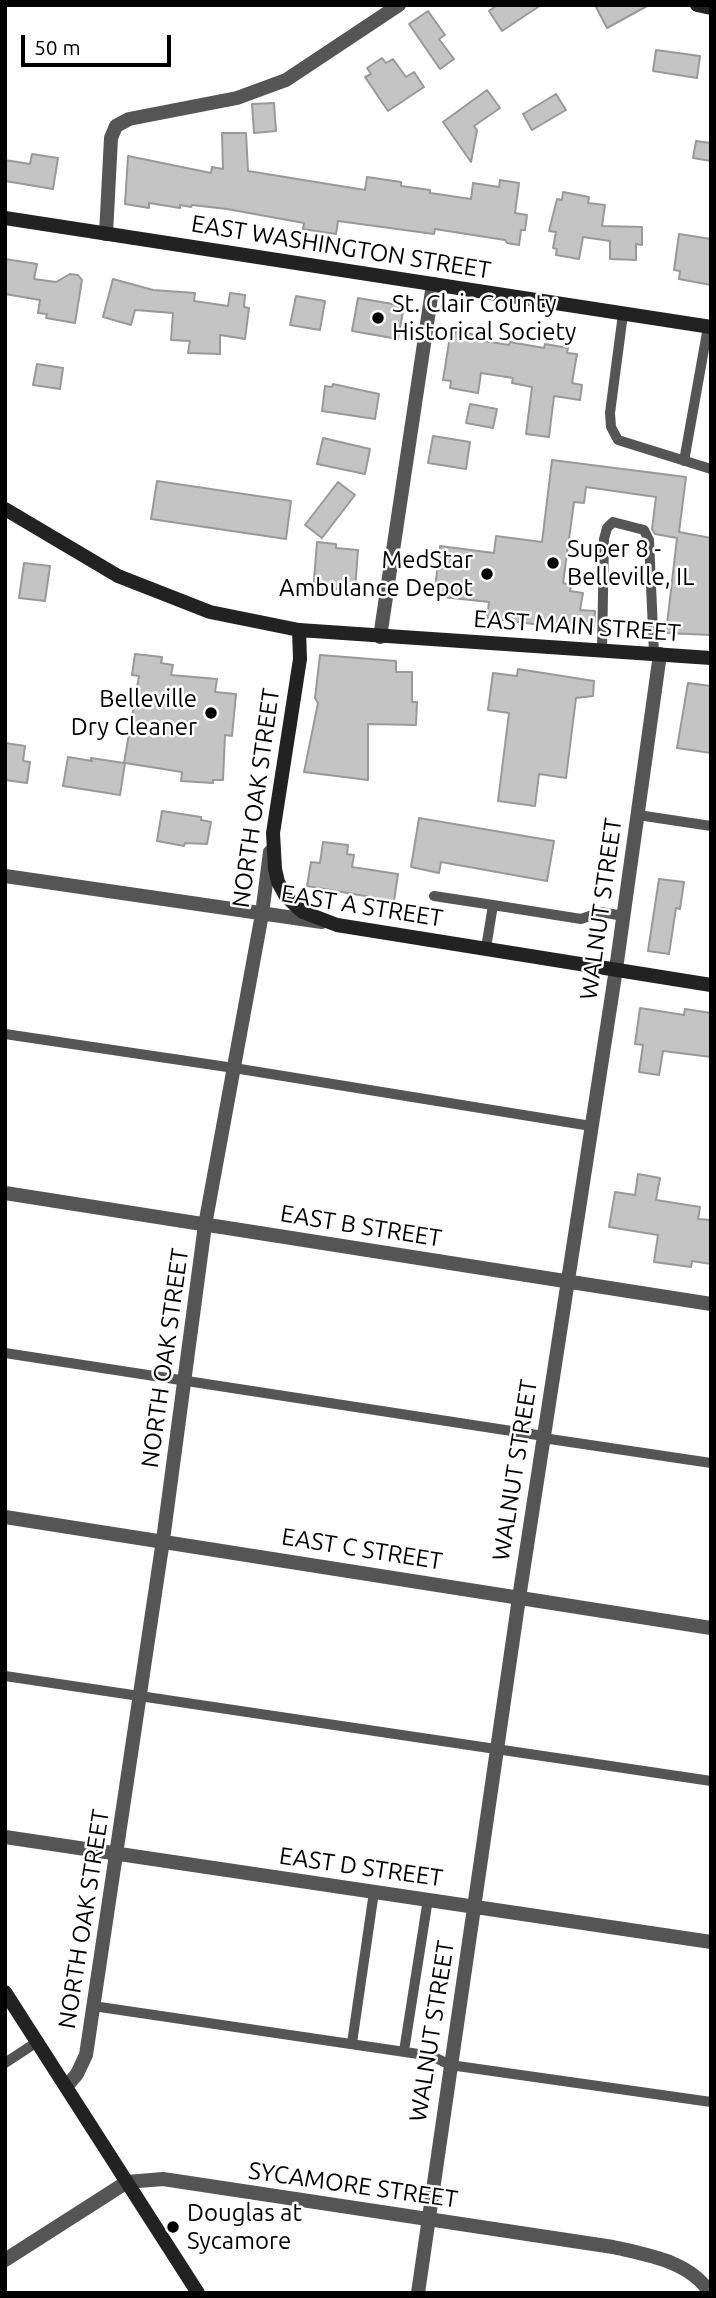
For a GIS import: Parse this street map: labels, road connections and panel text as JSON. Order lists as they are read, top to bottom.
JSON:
{
  "streets": {
    "main road": [
      "EAST WASHINGTON STREET",
      "EAST MAIN STREET",
      "NORTH OAK STREET",
      "EAST A STREET"
    ],
    "street": [
      "WALNUT STREET",
      "EAST B STREET",
      "EAST C STREET",
      "EAST D STREET",
      "SYCAMORE STREET"
    ]
  },
  "crossings": [
    ["EAST MAIN STREET", "NORTH OAK STREET"],
    ["EAST MAIN STREET", "WALNUT STREET"],
    ["NORTH OAK STREET", "EAST A STREET"],
    ["NORTH OAK STREET", "EAST B STREET"],
    ["NORTH OAK STREET", "EAST C STREET"],
    ["NORTH OAK STREET", "EAST D STREET"],
    ["EAST A STREET", "WALNUT STREET"],
    ["WALNUT STREET", "EAST B STREET"],
    ["WALNUT STREET", "EAST C STREET"],
    ["WALNUT STREET", "EAST D STREET"],
    ["WALNUT STREET", "SYCAMORE STREET"]
  ],
  "places": [
    "St. Clair County Historical Society",
    "Super 8 - Belleville, IL",
    "MedStar Ambulance Depot",
    "Belleville Dry Cleaner",
    "Douglas at Sycamore"
  ],
  "scale_bar": "50 m"
}
